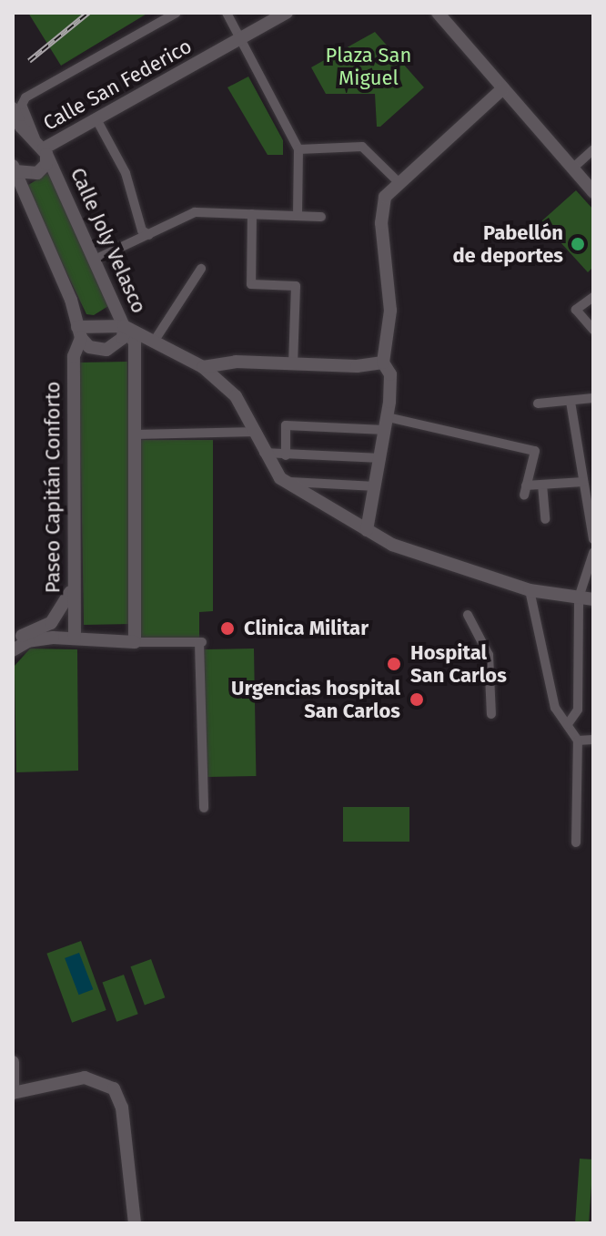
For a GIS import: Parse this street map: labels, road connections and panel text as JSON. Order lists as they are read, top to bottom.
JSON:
{
  "streets": {
    "street": ["Calle San Federico", "Calle Joly Velasco", "Paseo Capitán Conforto"]
  },
  "crossings": [
    ["Calle San Federico", "Calle Joly Velasco"]
  ],
  "parks": ["Plaza San Miguel"],
  "places": [
    "Pabellón de deportes",
    "Clinica Militar",
    "Hospital San Carlos",
    "Urgencias hospital San Carlos"
  ]
}
